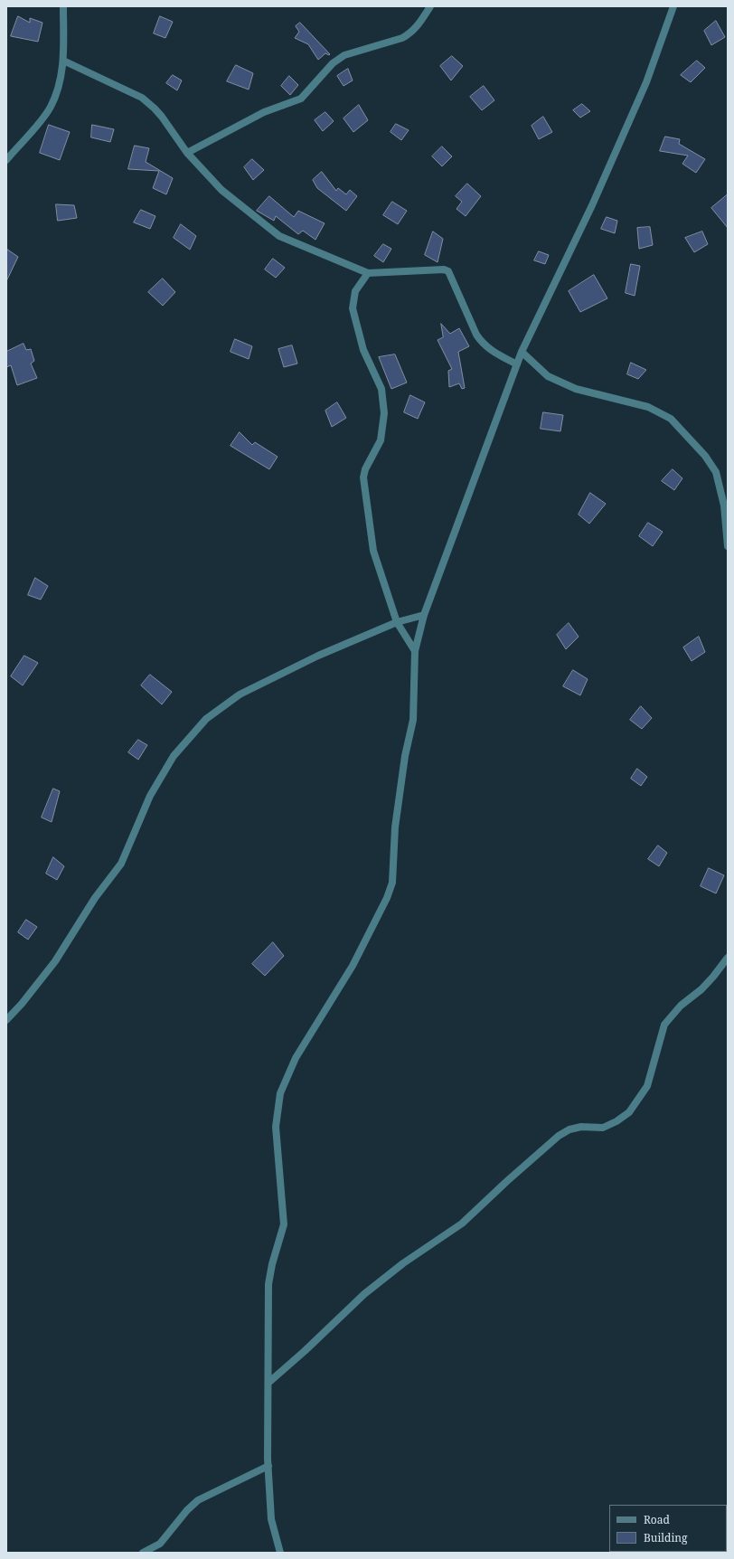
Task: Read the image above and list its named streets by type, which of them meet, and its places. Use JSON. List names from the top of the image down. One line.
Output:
{"legend":["Road","Building"]}
